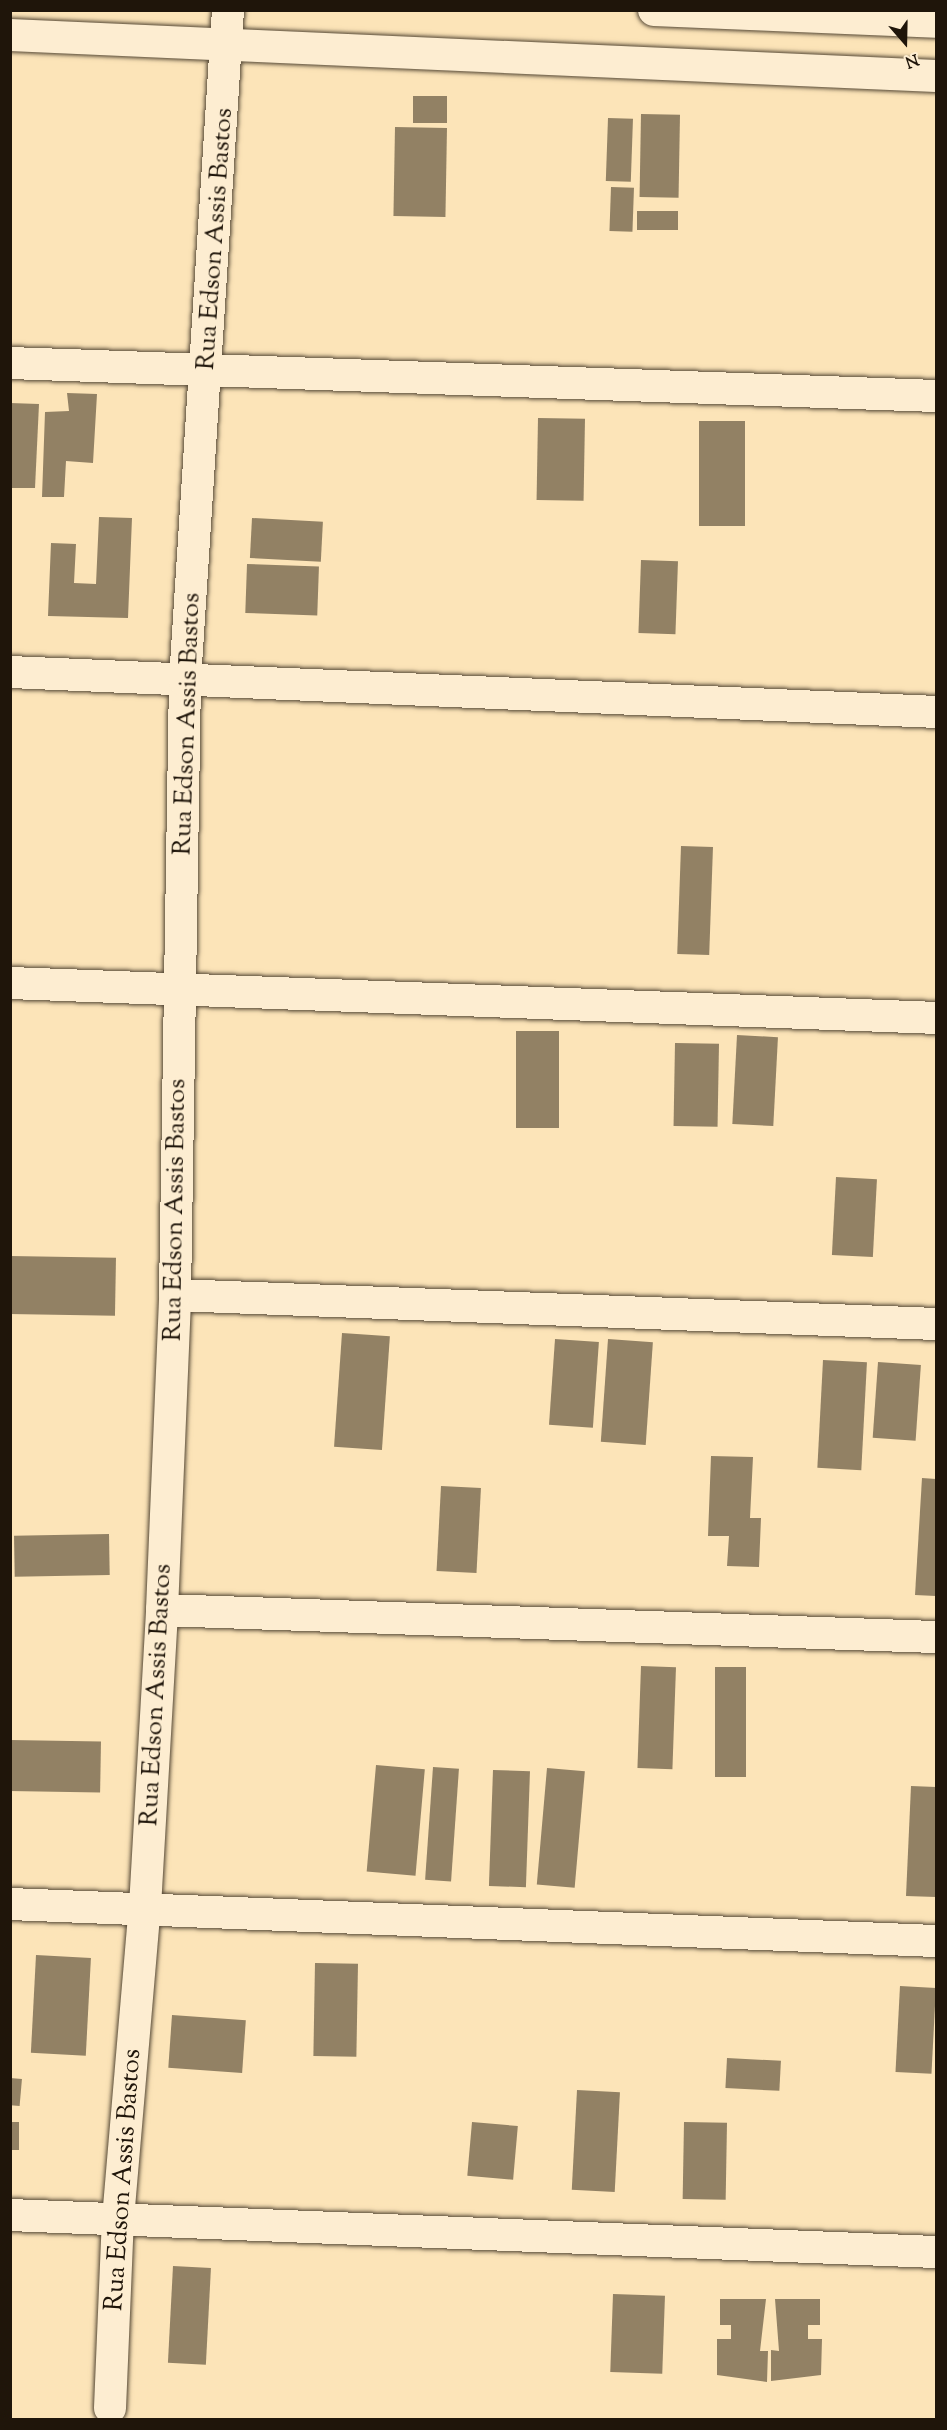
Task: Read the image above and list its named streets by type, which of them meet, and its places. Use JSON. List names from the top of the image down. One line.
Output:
{"streets":{"street":["Rua Edson Assis Bastos"]},"north":"bottom"}
